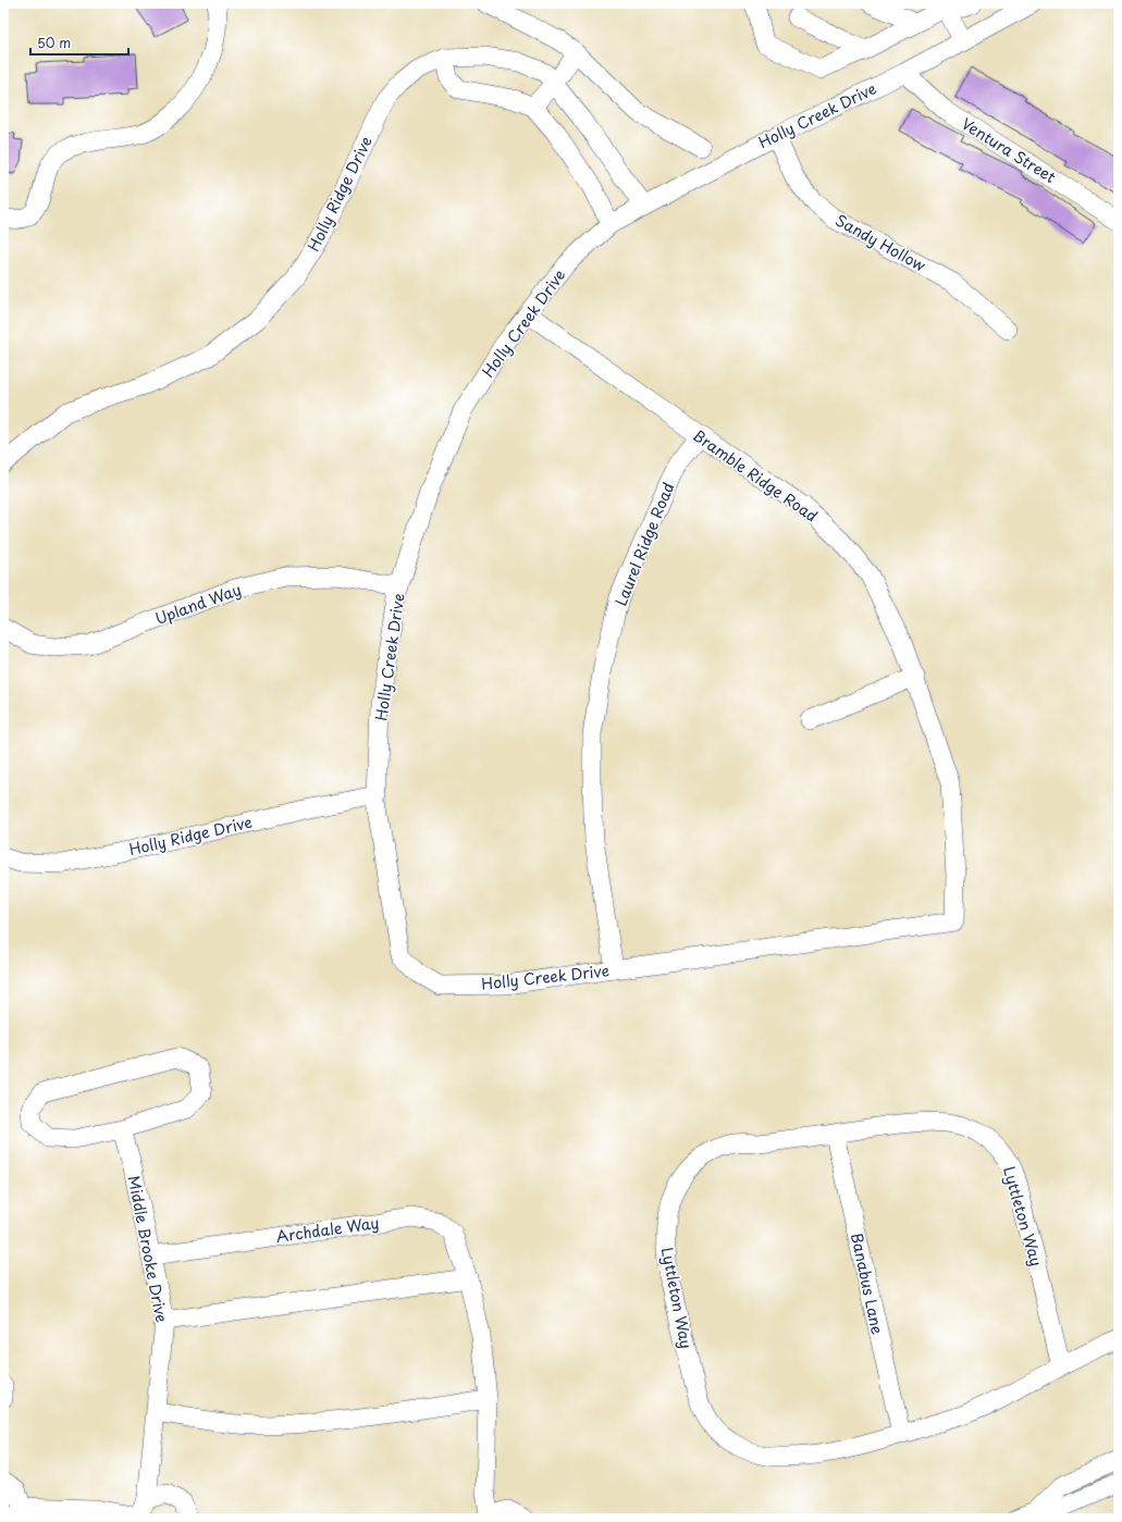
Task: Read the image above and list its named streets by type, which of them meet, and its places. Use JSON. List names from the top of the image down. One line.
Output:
{"streets":{"street":["Holly Creek Drive","Ventura Street","Holly Ridge Drive","Sandy Hollow","Bramble Ridge Road","Laurel Ridge Road","Upland Way","Lyttleton Way","Archdale Way","Middle Brooke Drive","Banabus Lane"]},"crossings":[["Holly Creek Drive","Ventura Street"],["Holly Creek Drive","Holly Ridge Drive"],["Holly Creek Drive","Sandy Hollow"],["Holly Creek Drive","Bramble Ridge Road"],["Holly Creek Drive","Laurel Ridge Road"],["Holly Creek Drive","Upland Way"],["Bramble Ridge Road","Laurel Ridge Road"],["Lyttleton Way","Banabus Lane"],["Archdale Way","Middle Brooke Drive"]],"scale_bar":"50 m"}
